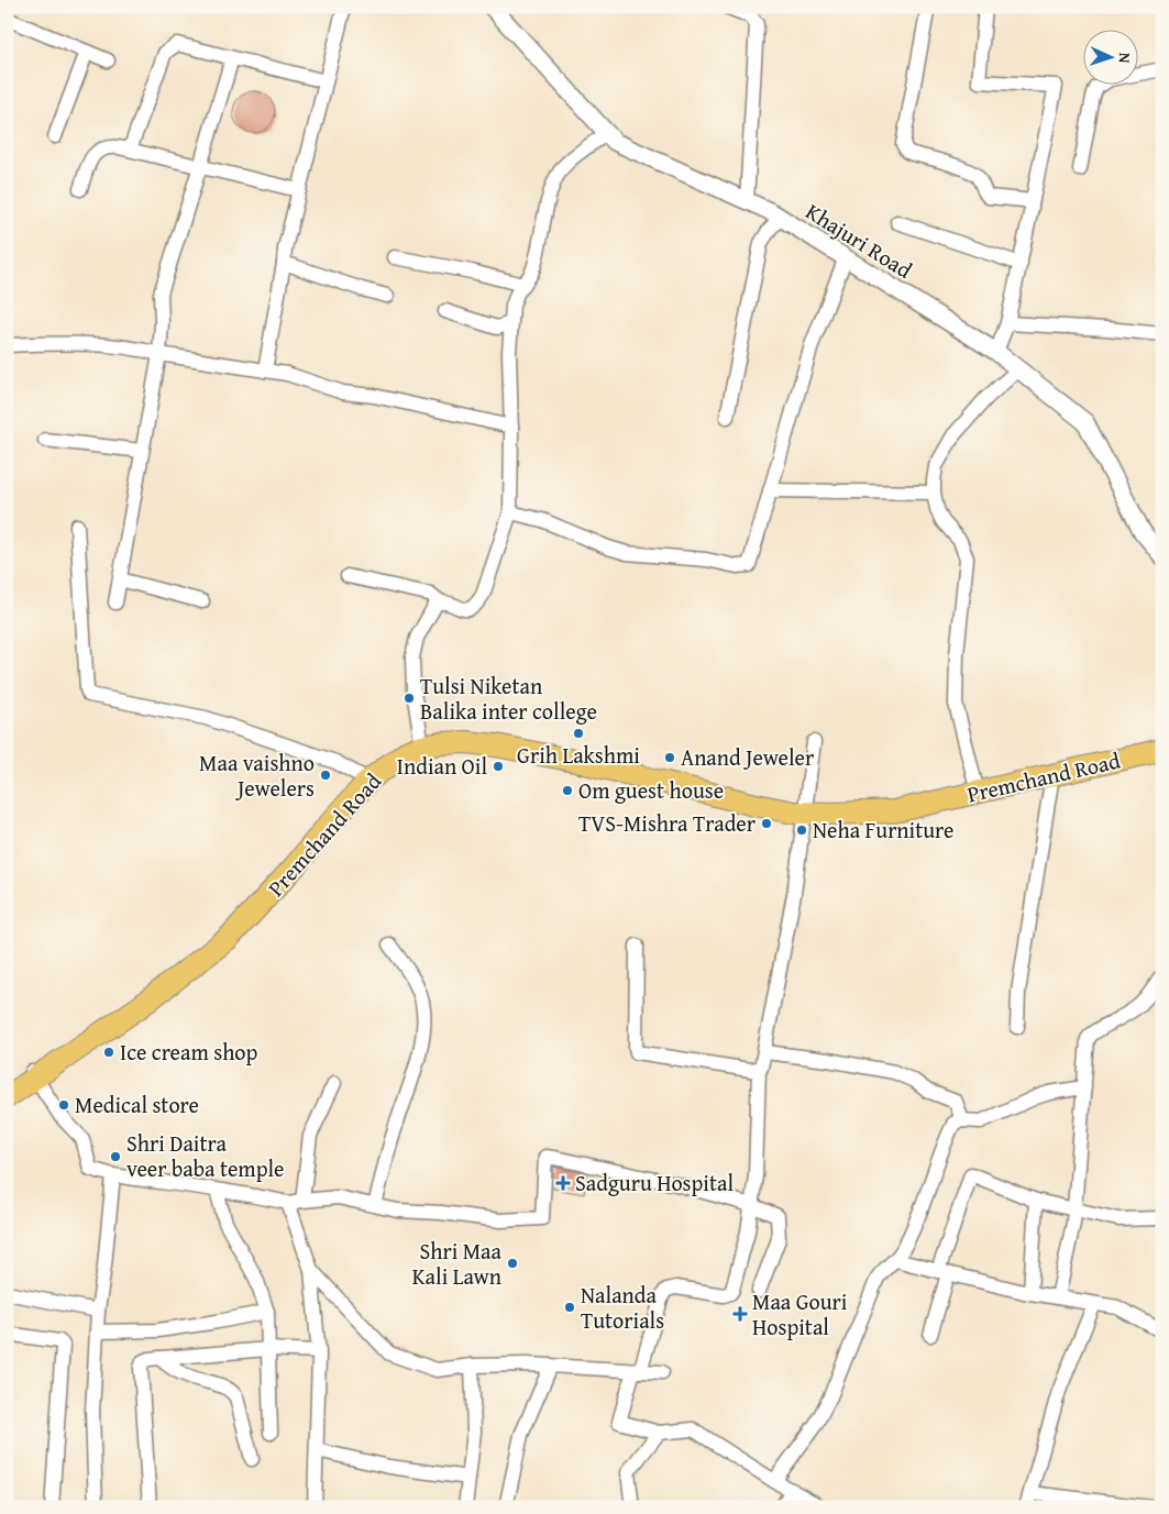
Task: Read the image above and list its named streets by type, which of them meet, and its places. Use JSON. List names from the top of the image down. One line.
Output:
{"streets":{"highway":["Premchand Road"],"street":["Khajuri Road"]},"places":{"other":["Tulsi Niketan Balika inter college","Grih Lakshmi","Anand Jeweler","Indian Oil","Maa vaishno Jewelers","Om guest house","TVS-Mishra Trader","Neha Furniture","Ice cream shop","Medical store","Shri Daitra veer baba temple","Shri Maa Kali Lawn","Nalanda Tutorials"],"health":["Sadguru Hospital","Maa Gouri Hospital"]},"north":"right"}
